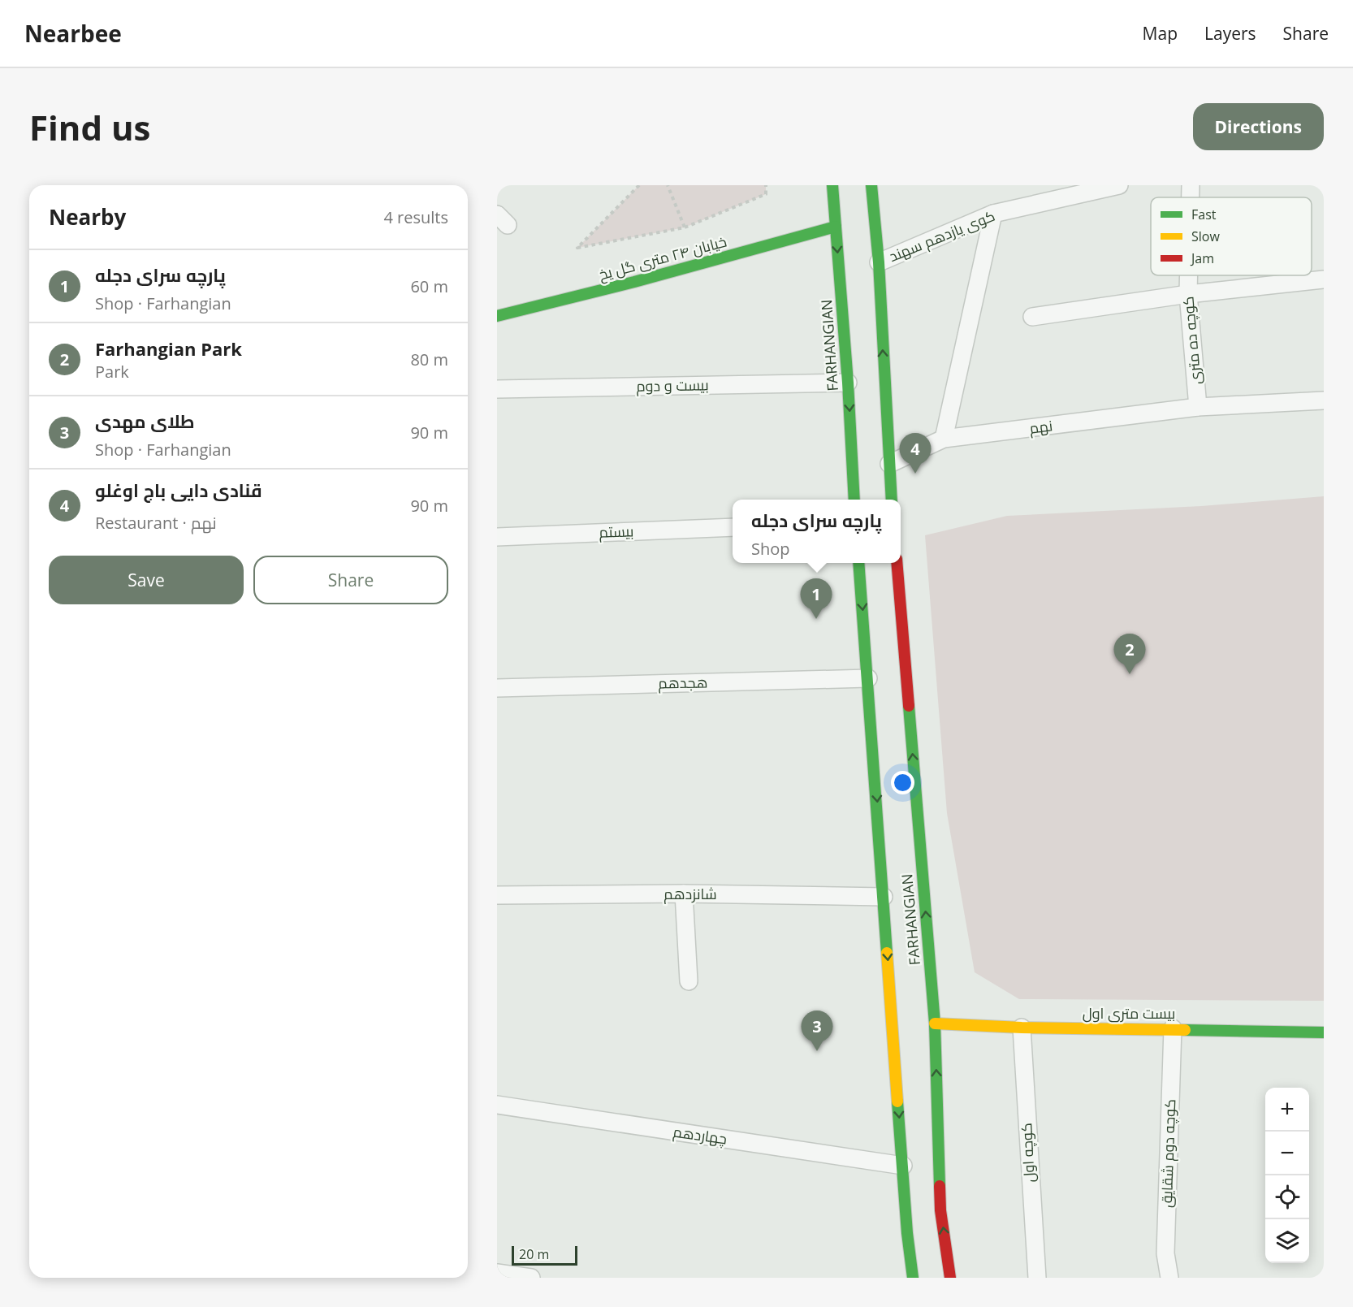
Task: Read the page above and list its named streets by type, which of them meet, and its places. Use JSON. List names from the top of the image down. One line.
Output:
{"streets":{"main road":["خیابان ۲۴ متری گل یخ","FARHANGIAN","بیست متری اول"],"street":["کوی یازدهم سهند","کوچه ده متری","بیست و دوم","نهم","بیستم","هجدهم","شانزدهم","چهاردهم","کوچه اول","کوچه دوم شقایق"]},"crossings":[["خیابان ۲۴ متری گل یخ","FARHANGIAN"],["کوچه ده متری","نهم"],["FARHANGIAN","بیست و دوم"],["FARHANGIAN","هجدهم"],["FARHANGIAN","شانزدهم"],["FARHANGIAN","بیست متری اول"],["FARHANGIAN","چهاردهم"],["بیست متری اول","کوچه اول"],["بیست متری اول","کوچه دوم شقایق"]],"legend":["Fast","Slow","Jam"],"scale_bar":"20 m","page":{"header":"Nearbee","nav":["Map","Layers","Share"],"buttons":["Directions",["Save","Share"]],"title":"Find us","heading":["Nearby","4 results"],"list":[{"mark":"1","name":"پارچه سرای دجله","note":"Shop · Farhangian","value":"60 m"},{"mark":"2","name":"Farhangian Park","note":"Park","value":"80 m"},{"mark":"3","name":"طلای مهدی","note":"Shop · Farhangian","value":"90 m"},{"mark":"4","name":"قنادی دایی باج اوغلو","note":"Restaurant · نهم","value":"90 m"}],"pins":["4","1","2","3"],"popup":["پارچه سرای دجله","Shop"],"map_buttons":["+","−"],"scale":"20 m"}}
